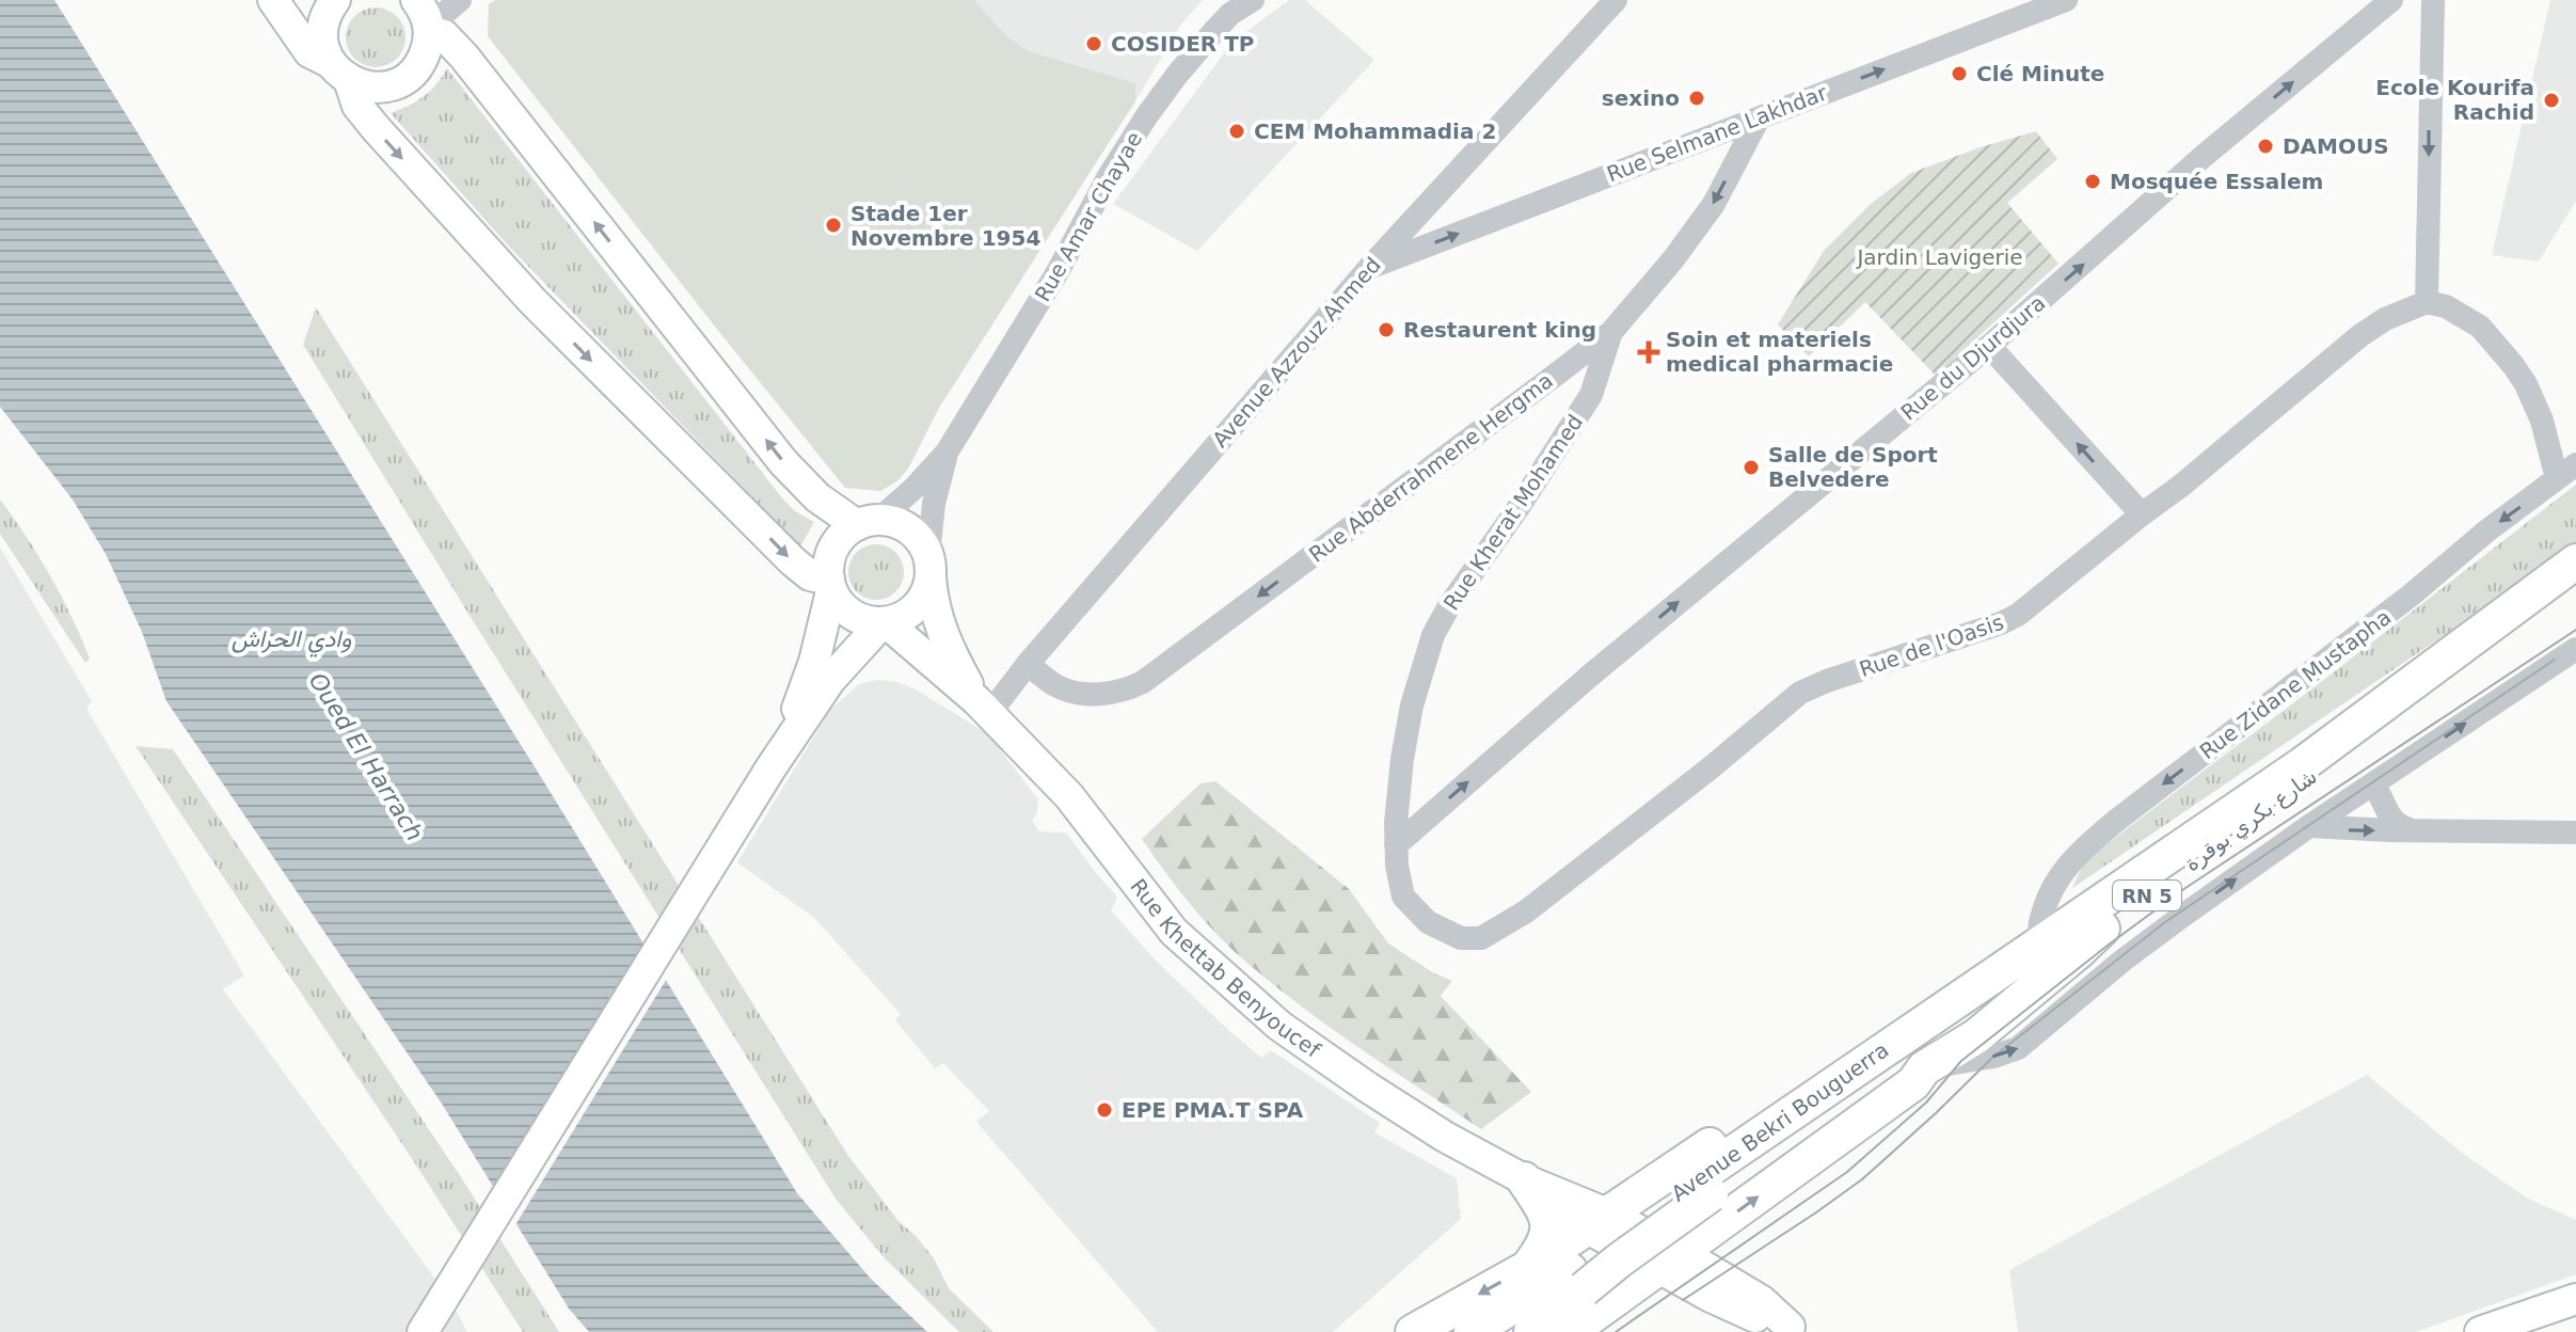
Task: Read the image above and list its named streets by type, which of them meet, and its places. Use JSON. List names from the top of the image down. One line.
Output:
{"streets":{"highway":["شارع بكري بوقرة","RN 5","Avenue Bekri Bouguerra"],"main road":["Rue Khettab Benyoucef"],"street":["Rue Selmane Lakhdar","Rue Amar Chayae","Avenue Azzouz Ahmed","Rue du Djurdjura","Rue Abderrahmene Hergma","Rue Kherat Mohamed","Rue de l'Oasis","Rue Zidane Mustapha"]},"crossings":[["Rue Selmane Lakhdar","Avenue Azzouz Ahmed"],["Rue Selmane Lakhdar","Rue Abderrahmene Hergma"],["Rue Amar Chayae","Rue Khettab Benyoucef"],["Avenue Azzouz Ahmed","Rue Abderrahmene Hergma"],["Avenue Azzouz Ahmed","Rue Khettab Benyoucef"],["Rue du Djurdjura","Rue Kherat Mohamed"],["Rue du Djurdjura","Rue de l'Oasis"],["Rue Abderrahmene Hergma","Rue Kherat Mohamed"],["Rue Kherat Mohamed","Rue de l'Oasis"],["Rue Zidane Mustapha","Avenue Bekri Bouguerra"],["شارع بكري بوقرة","Avenue Bekri Bouguerra"]],"one_way":["Rue Selmane Lakhdar","Rue du Djurdjura","Rue Abderrahmene Hergma"],"water":["وادي الحراش","Oued El Harrach"],"parks":["Jardin Lavigerie"],"places":{"other":["COSIDER TP","Clé Minute","sexino","Ecole Kourifa Rachid","CEM Mohammadia 2","DAMOUS","Mosquée Essalem","Stade 1er Novembre 1954","Restaurent king","Salle de Sport Belvedere","EPE PMA.T SPA"],"health":["Soin et materiels medical pharmacie"]}}
